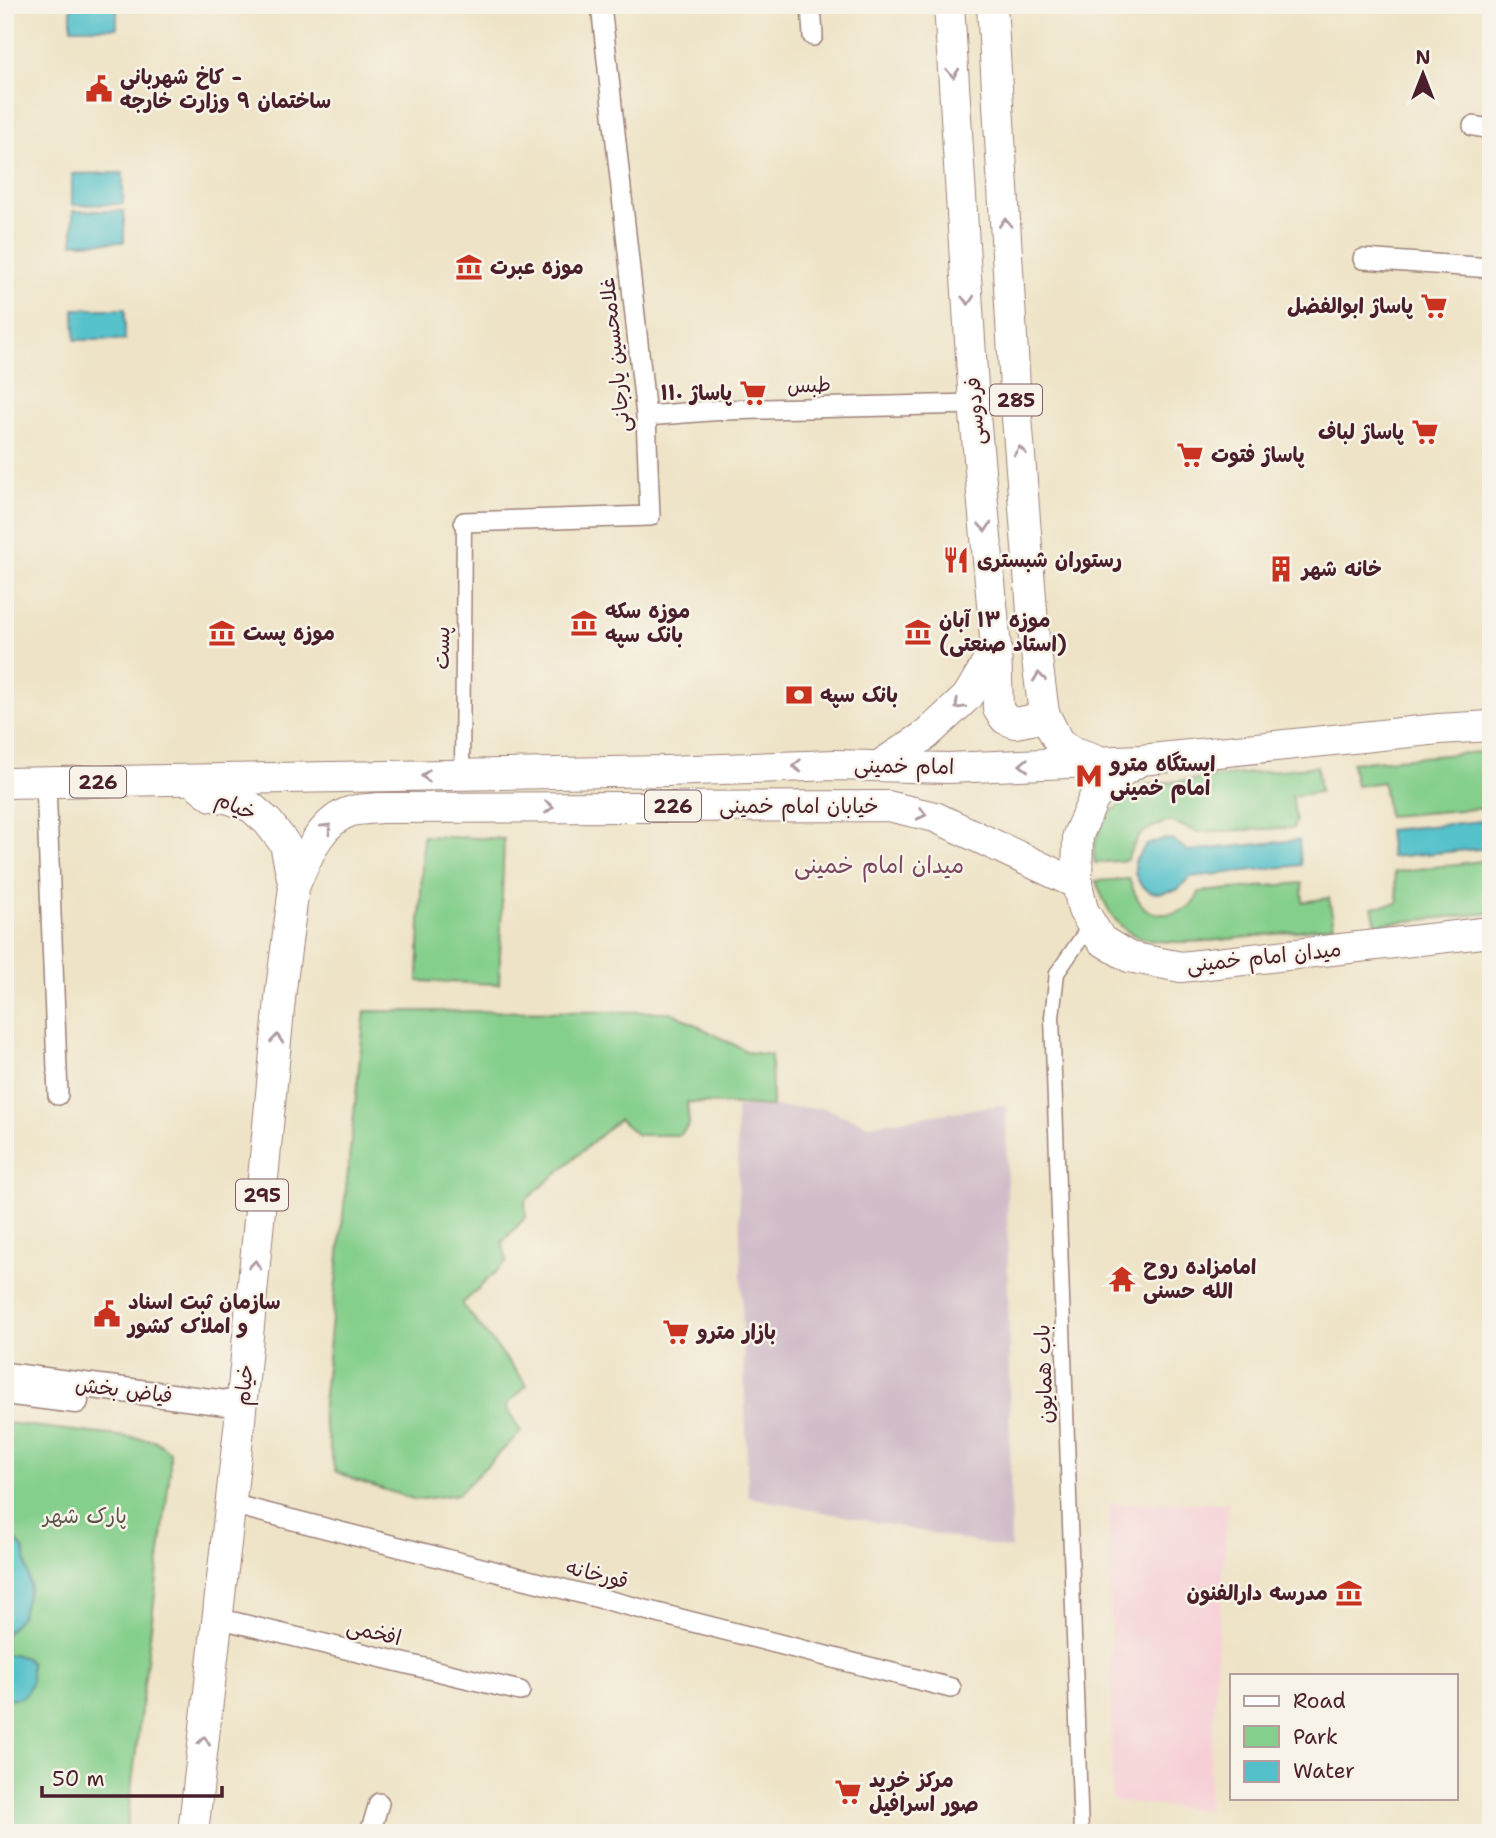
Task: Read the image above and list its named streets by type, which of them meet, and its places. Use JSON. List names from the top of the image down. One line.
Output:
{"streets":{"main road":["285","فردوسی","امام خمینی","226","خیام","خیابان امام خمینی","میدان امام خمینی","295"],"street":["غلامحسین یارجانی","طبس","پست","باب همایون","فیاض بخش","قورخانه","افخمی"]},"crossings":[["غلامحسین یارجانی","طبس"],["غلامحسین یارجانی","پست"],["طبس","فردوسی"],["فردوسی","امام خمینی"],["پست","امام خمینی"],["پست","226"],["امام خمینی","226"],["امام خمینی","میدان امام خمینی"],["226","خیام"],["خیام","خیابان امام خمینی"],["خیام","فیاض بخش"],["خیام","قورخانه"],["خیام","افخمی"],["خیابان امام خمینی","میدان امام خمینی"],["میدان امام خمینی","باب همایون"]],"one_way":["امام خمینی","خیام"],"districts":["میدان امام خمینی"],"parks":["پارک شهر"],"places":{"public building":["کاخ شهربانی - ساختمان ۹ وزارت خارجه","سازمان ثبت اسناد و املاک کشور"],"museum":["موزه عبرت","موزه سکه بانک سپه","موزه ۱۳ آبان (استاد صنعتی)","موزه پست","مدرسه دارالفنون"],"supermarket":["پاساژ ابوالفضل","پاساژ ۱۱۰","پاساژ لباف","پاساژ فتوت","بازار مترو","مرکز خرید صور اسرافیل"],"restaurant":["رستوران شبستری"],"building":["خانه شهر"],"bank":["بانک سپه"],"metro station":["ایستگاه مترو امام خمینی"],"temple":["امامزاده روح الله حسنی"]},"legend":["Road","Park","Water"],"scale_bar":"50 m","north":"top"}
